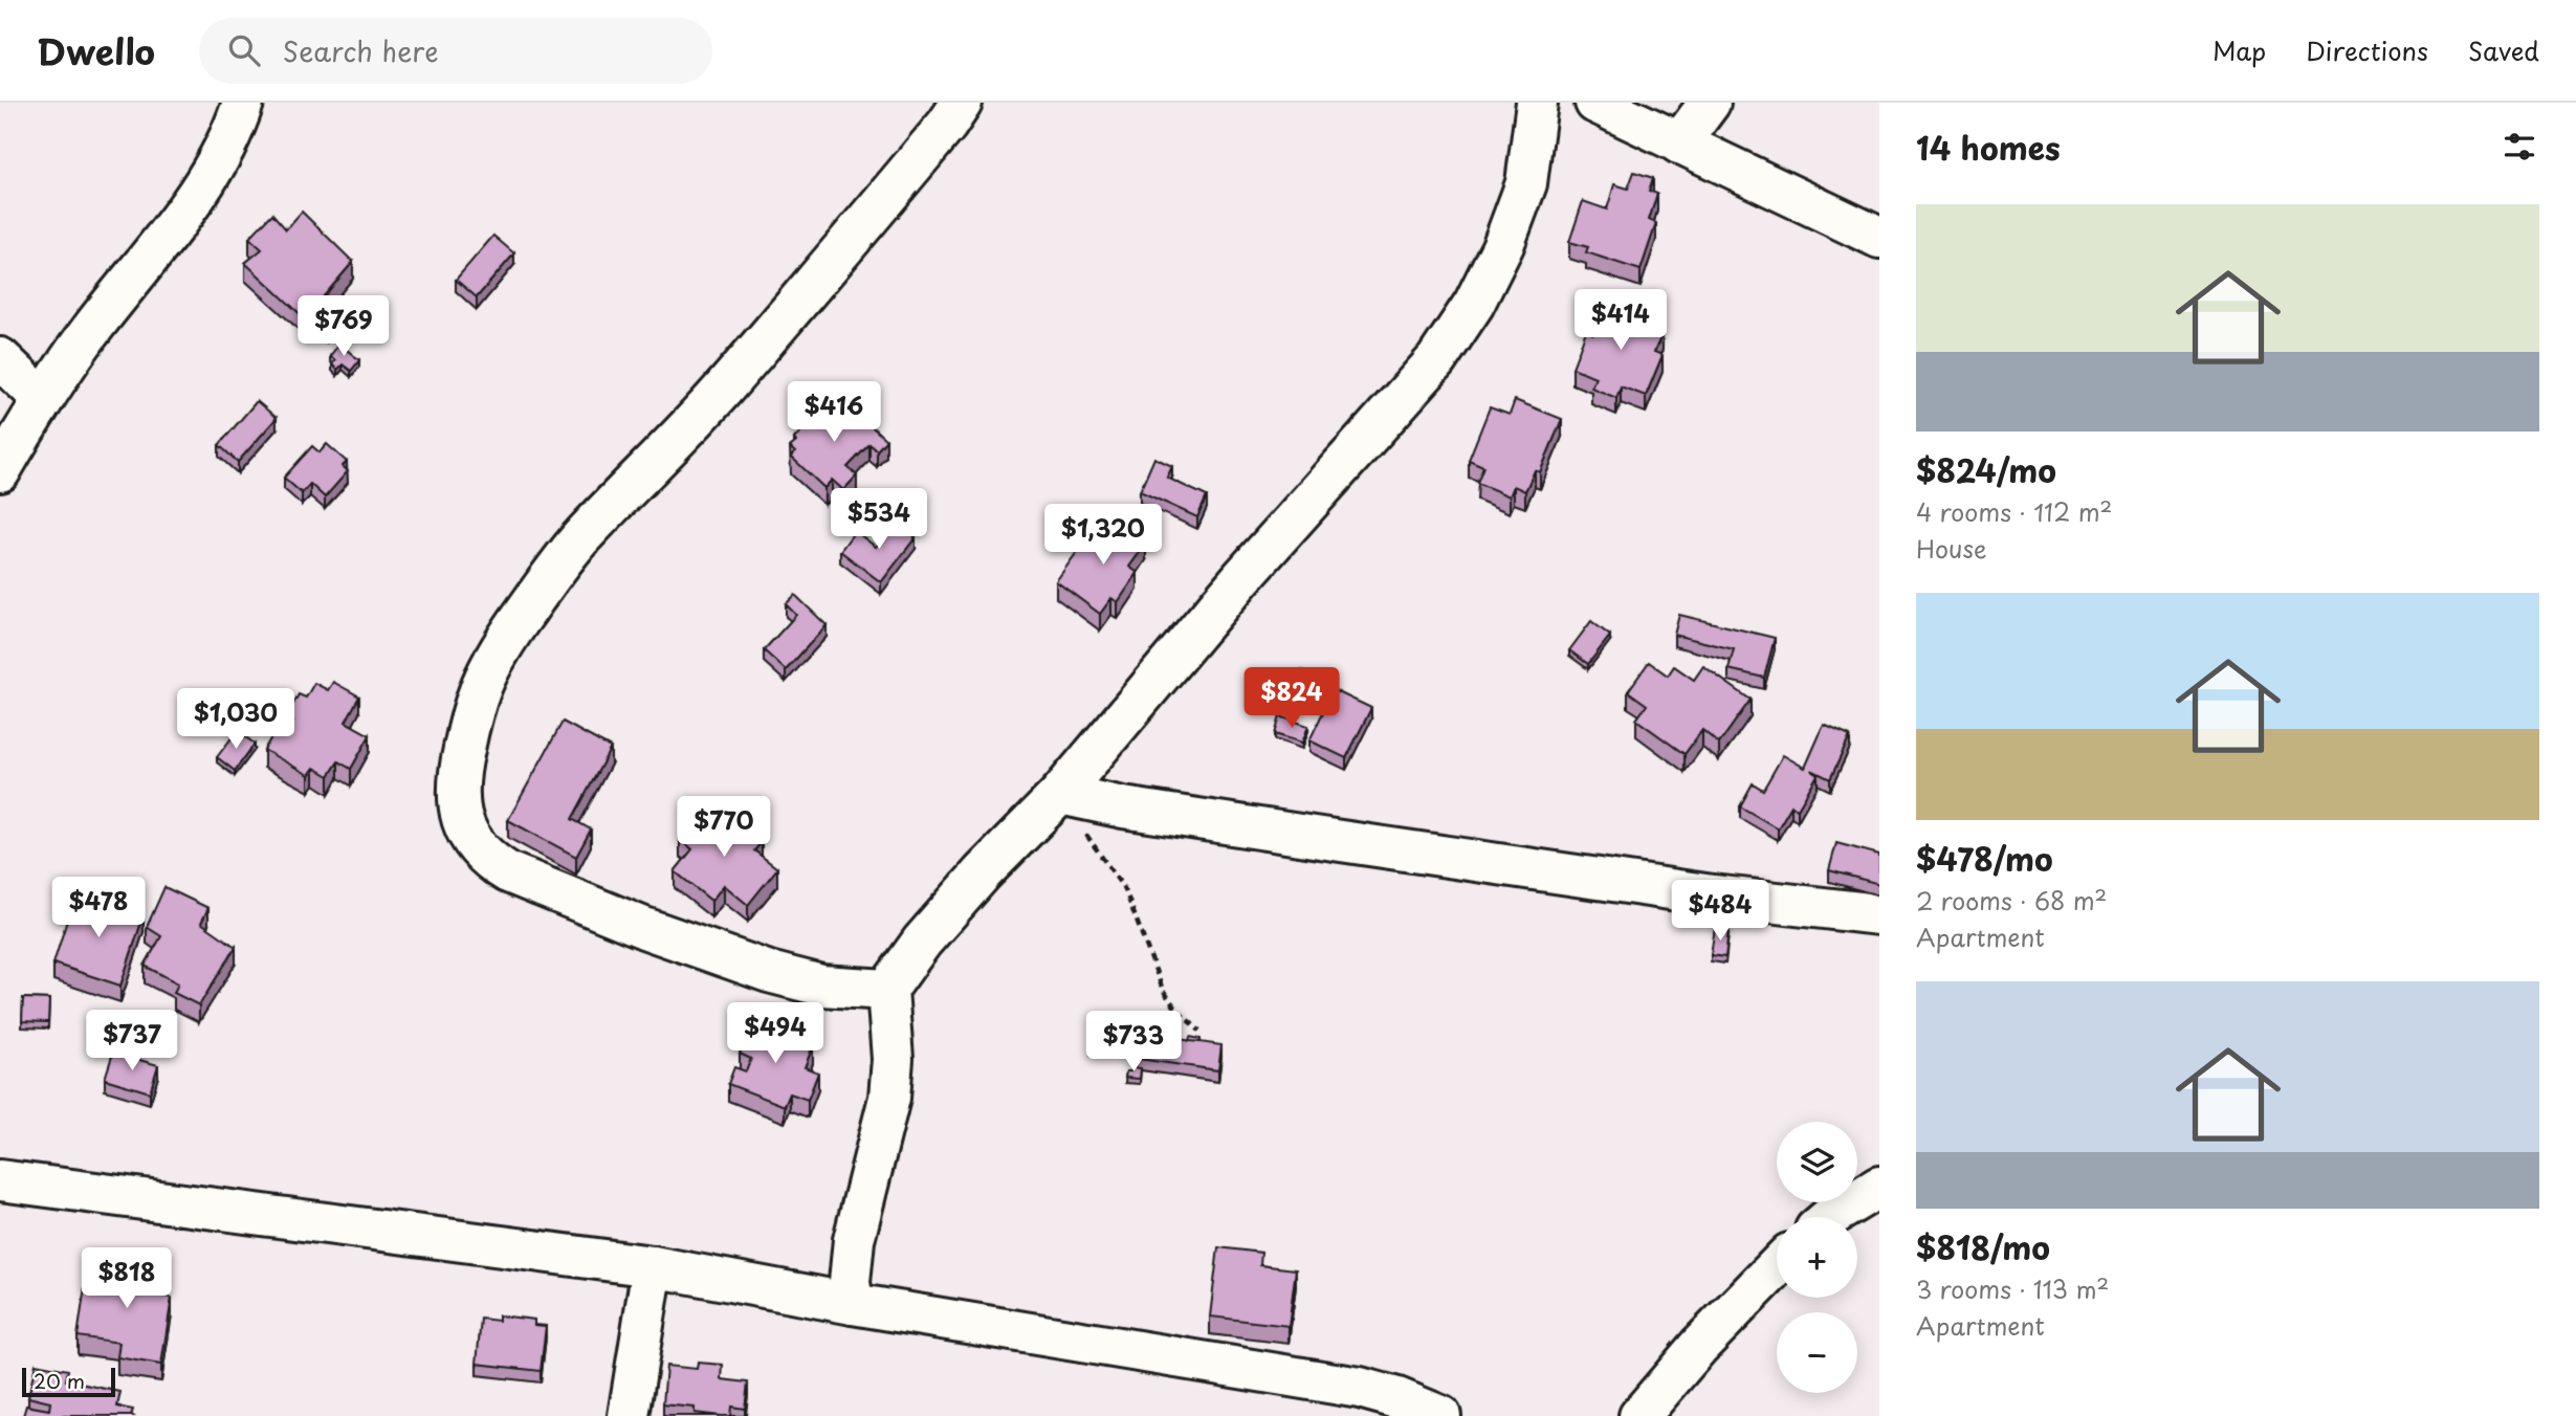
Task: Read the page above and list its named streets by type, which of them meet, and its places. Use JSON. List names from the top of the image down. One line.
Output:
{"scale_bar":"20 m","page":{"header":"Dwello","search":"Search here","nav":["Map","Directions","Saved"],"heading":"14 homes","list":[{"name":"$824/mo","note":"4 rooms · 112 m² · House"},{"name":"$478/mo","note":"2 rooms · 68 m² · Apartment"},{"name":"$818/mo","note":"3 rooms · 113 m² · Apartment"}],"price":["$414","$769","$416","$534","$1,320","$824","$1,030","$770","$478","$484","$494","$737","$733","$818"],"map_buttons":["+","−"],"scale":"20 m"}}
